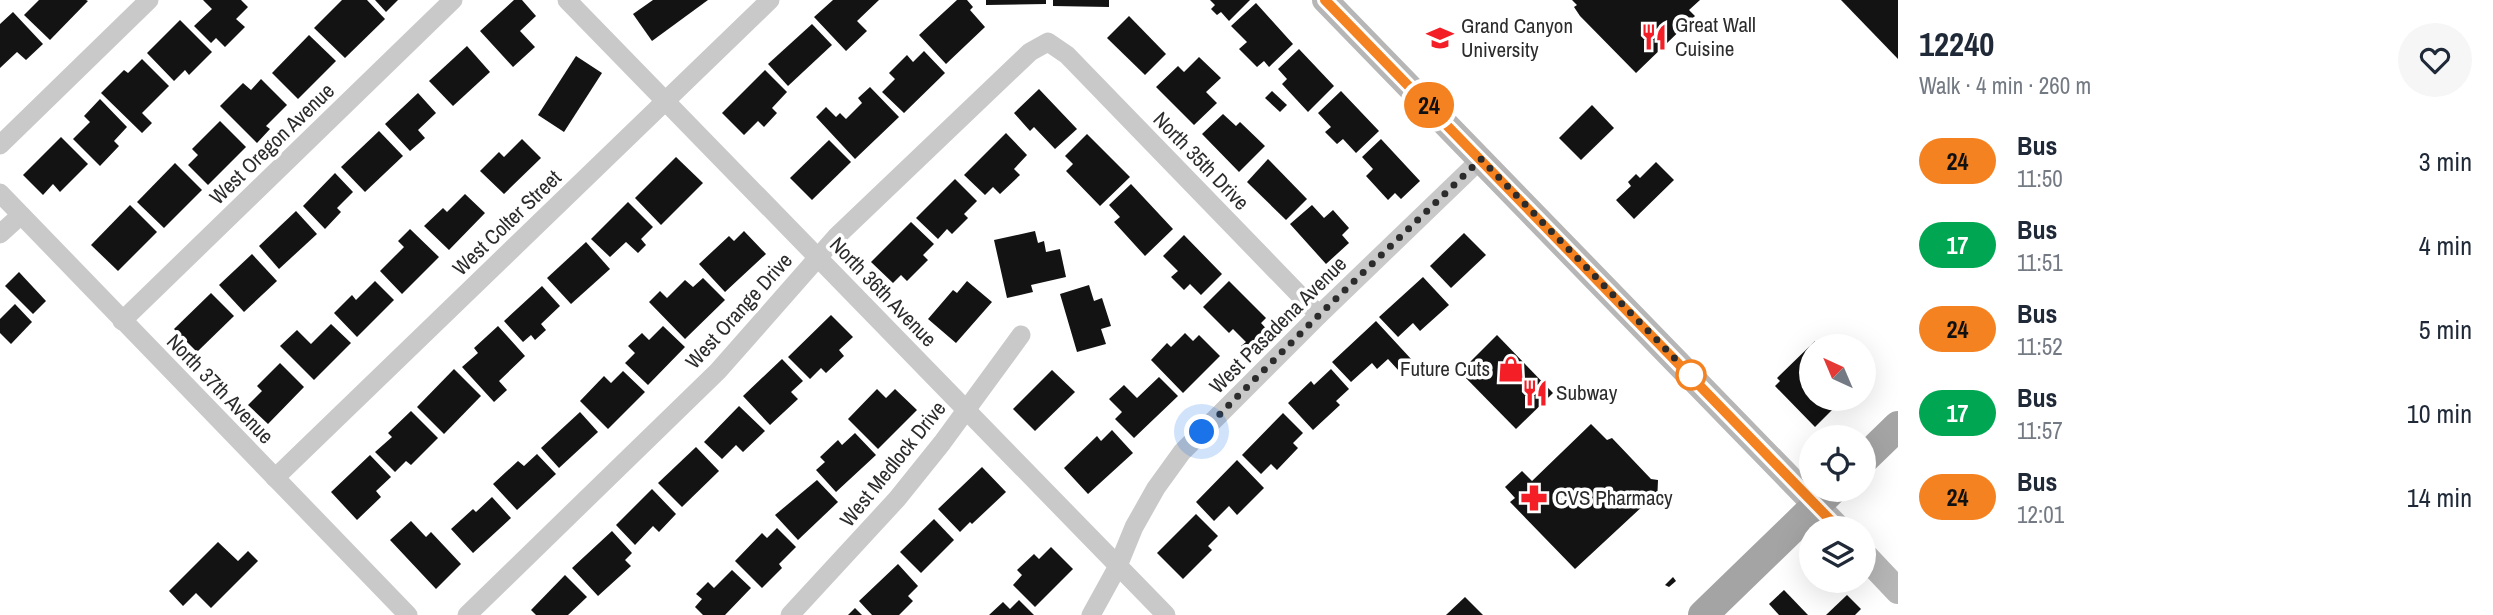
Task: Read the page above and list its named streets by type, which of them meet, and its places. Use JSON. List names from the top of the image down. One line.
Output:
{"streets":{"street":["West Oregon Avenue","North 35th Drive","West Colter Street","North 36th Avenue","West Orange Drive","West Pasadena Avenue","North 37th Avenue","West Medlock Drive"]},"crossings":[["West Oregon Avenue","North 37th Avenue"],["North 35th Drive","West Orange Drive"],["North 35th Drive","West Pasadena Avenue"],["West Colter Street","North 36th Avenue"],["West Colter Street","North 37th Avenue"],["North 36th Avenue","West Orange Drive"],["North 36th Avenue","West Pasadena Avenue"],["North 36th Avenue","West Medlock Drive"]],"places":{"restaurant":["Great Wall Cuisine","Subway"],"school or university":["Grand Canyon University"],"shop":["Future Cuts"],"pharmacy":["CVS Pharmacy"]},"lines":["bus line 24"],"north":"top left","page":{"on_map":"24","heading":["12240","Walk · 4 min · 260 m"],"list":[{"mark":"24","name":"Bus","note":"11:50","value":"3 min"},{"mark":"17","name":"Bus","note":"11:51","value":"4 min"},{"mark":"24","name":"Bus","note":"11:52","value":"5 min"},{"mark":"17","name":"Bus","note":"11:57","value":"10 min"},{"mark":"24","name":"Bus","note":"12:01","value":"14 min"}]}}
